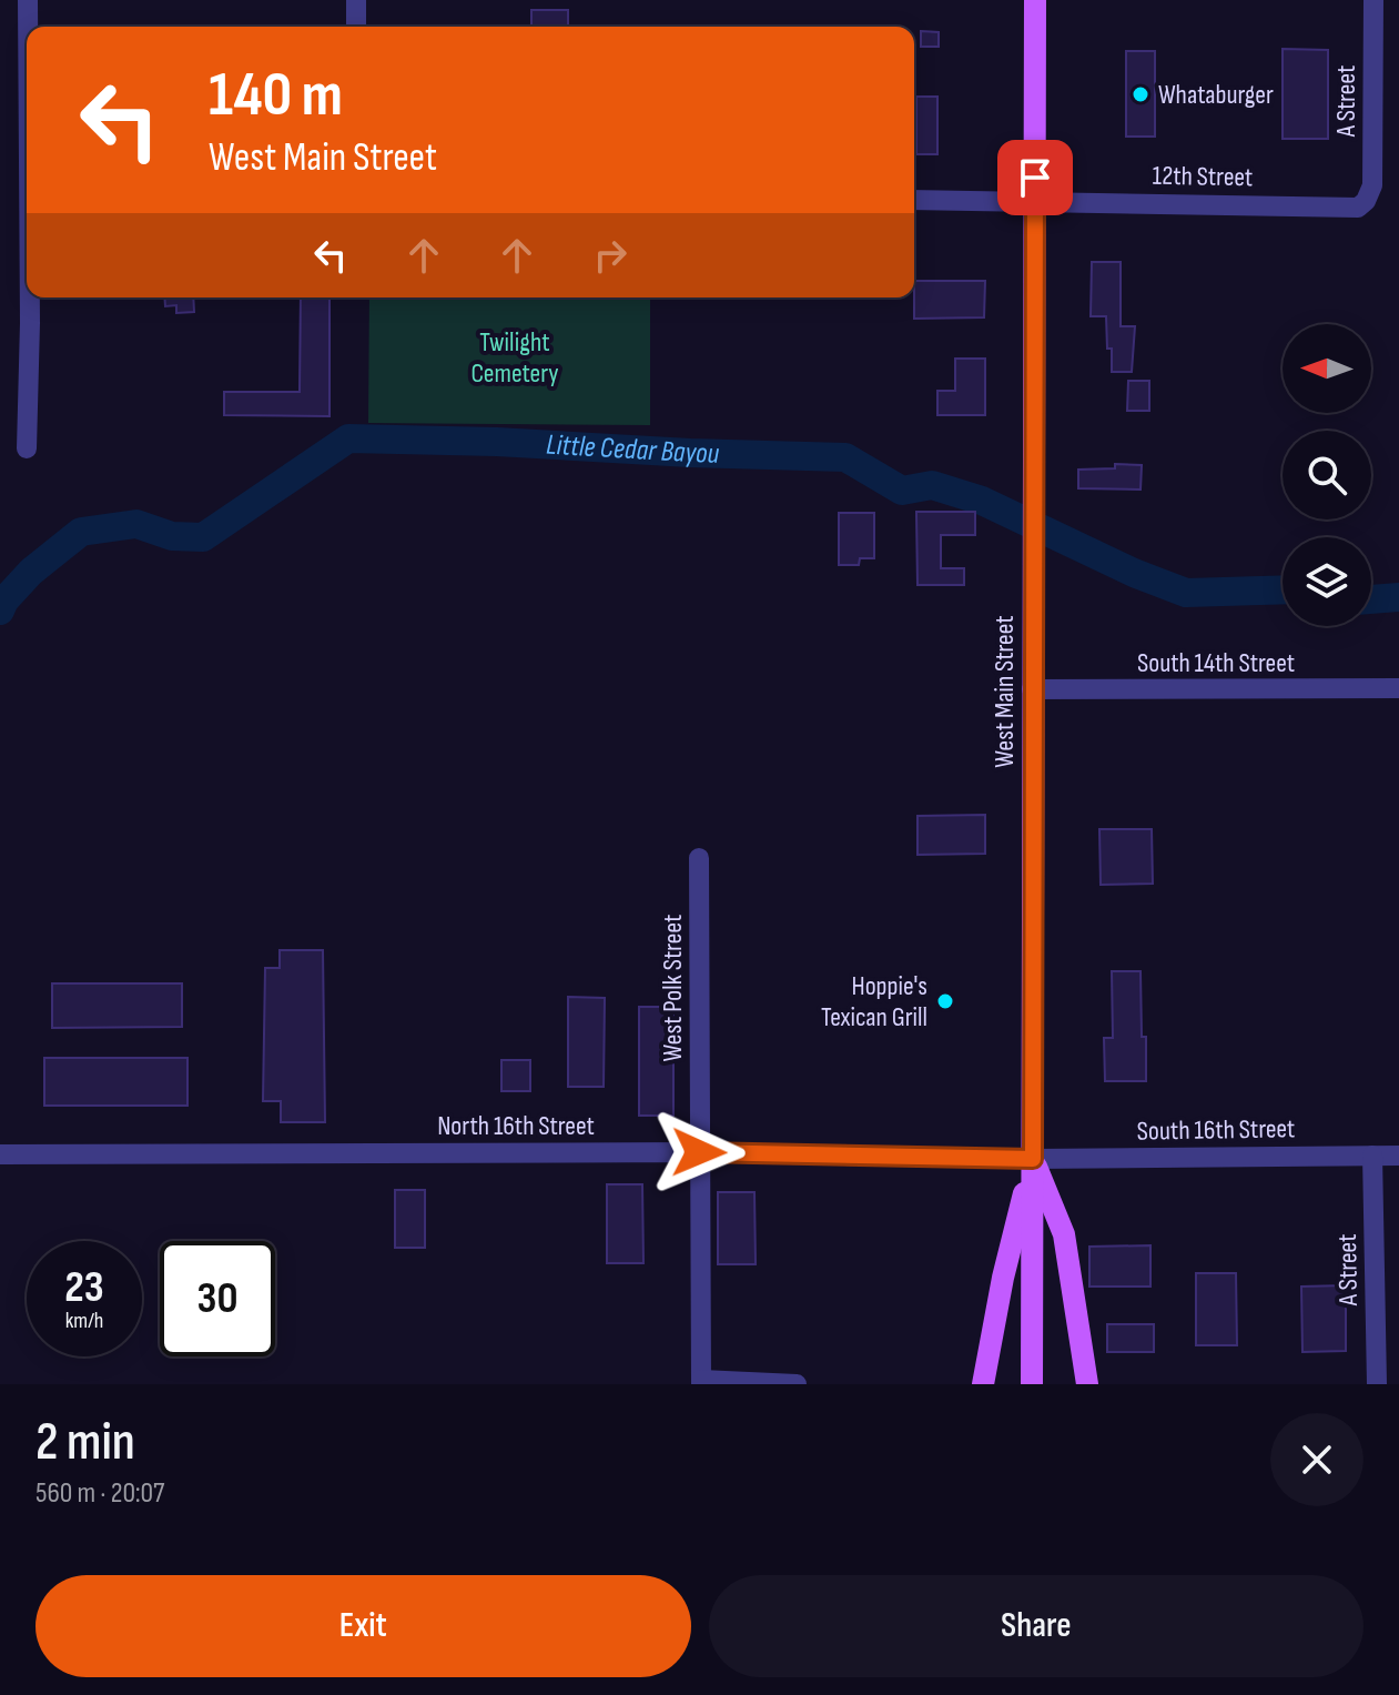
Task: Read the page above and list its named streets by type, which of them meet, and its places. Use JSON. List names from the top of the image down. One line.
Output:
{"streets":{"main road":["West Main Street"],"street":["A Street","12th Street","South 14th Street","West Polk Street","North 16th Street","South 16th Street"]},"crossings":[["A Street","12th Street"],["A Street","South 16th Street"],["12th Street","West Main Street"],["South 14th Street","West Main Street"],["West Main Street","North 16th Street"],["West Main Street","South 16th Street"],["West Polk Street","North 16th Street"],["North 16th Street","South 16th Street"]],"water":["Little Cedar Bayou"],"parks":["Twilight Cemetery"],"places":["Whataburger","Hoppie's Texican Grill"],"north":"left","page":{"turn":["140 m","West Main Street"],"speed":"23 km/h","limit":"30","heading":["2 min","560 m · 20:07"],"buttons":["Exit","Share"]}}
